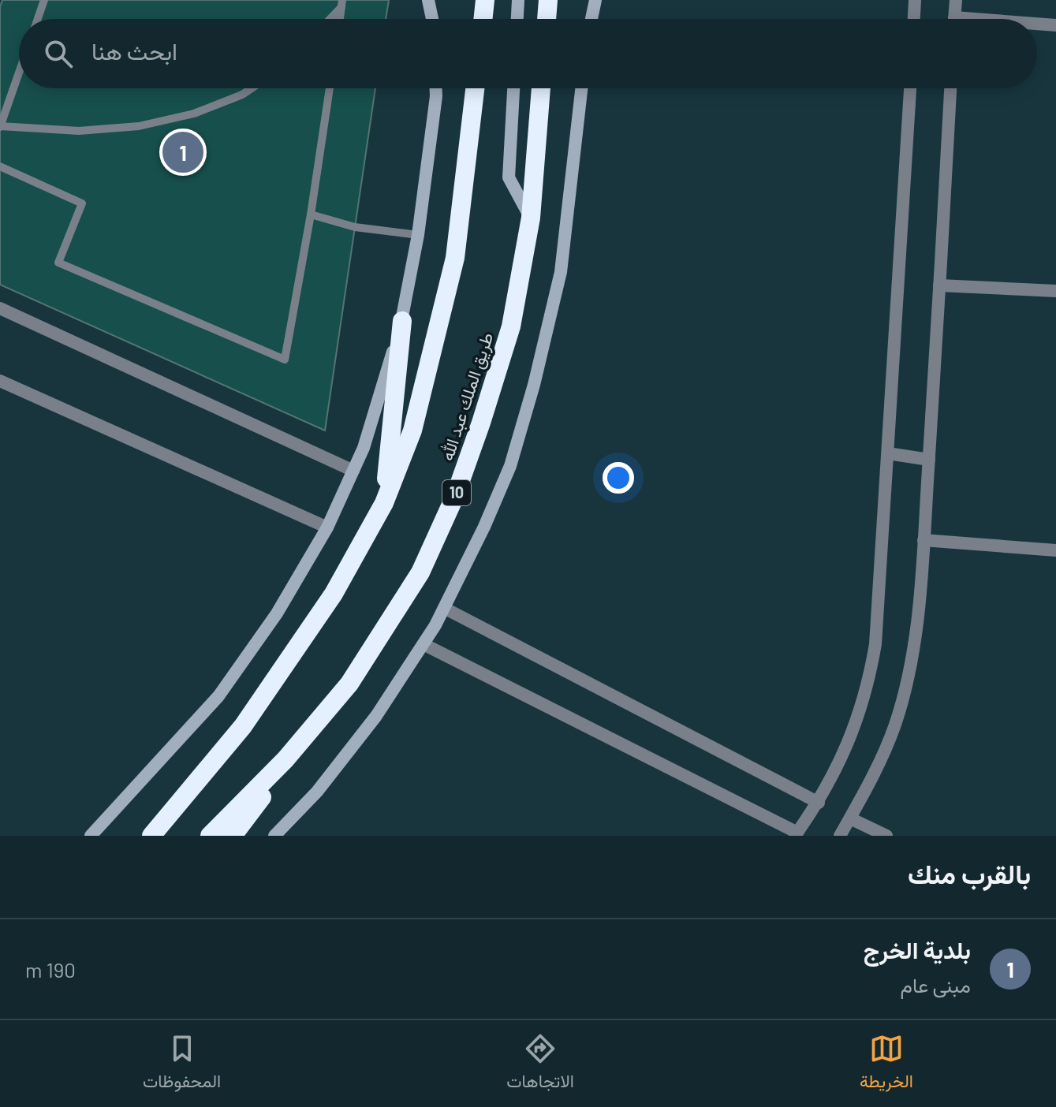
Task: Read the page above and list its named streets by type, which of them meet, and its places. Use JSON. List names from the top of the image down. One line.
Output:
{"streets":{"highway":["طريق الملك عبد الله","10"]},"page":{"search":"ابحث هنا","pins":"1","heading":"بالقرب منك","list":[{"mark":"1","name":"بلدية الخرج","note":"مبنى عام","value":"190 m"}],"nav":["الخريطة","الاتجاهات","المحفوظات"]}}
